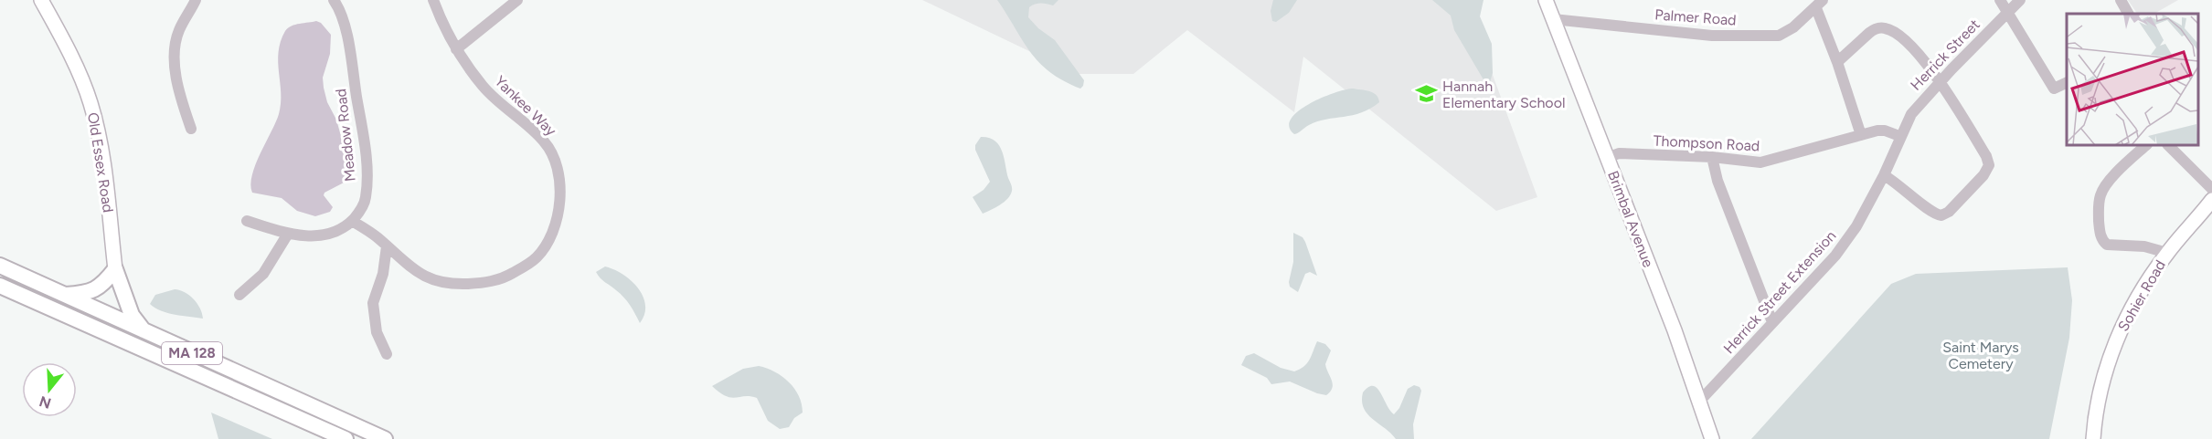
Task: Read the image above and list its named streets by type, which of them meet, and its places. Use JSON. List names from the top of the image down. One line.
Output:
{"streets":{"highway":["MA 128"],"main road":["Old Essex Road","Brimbal Avenue","Sohier Road"],"street":["Palmer Road","Herrick Street","Yankee Way","Meadow Road","Thompson Road","Herrick Street Extension"]},"crossings":[["Palmer Road","Brimbal Avenue"],["Herrick Street","Thompson Road"],["Herrick Street","Herrick Street Extension"],["Yankee Way","Meadow Road"],["Thompson Road","Brimbal Avenue"],["Thompson Road","Herrick Street Extension"],["Brimbal Avenue","Herrick Street Extension"]],"parks":["Saint Marys Cemetery"],"places":{"school or university":["Hannah Elementary School"]},"north":"bottom"}
